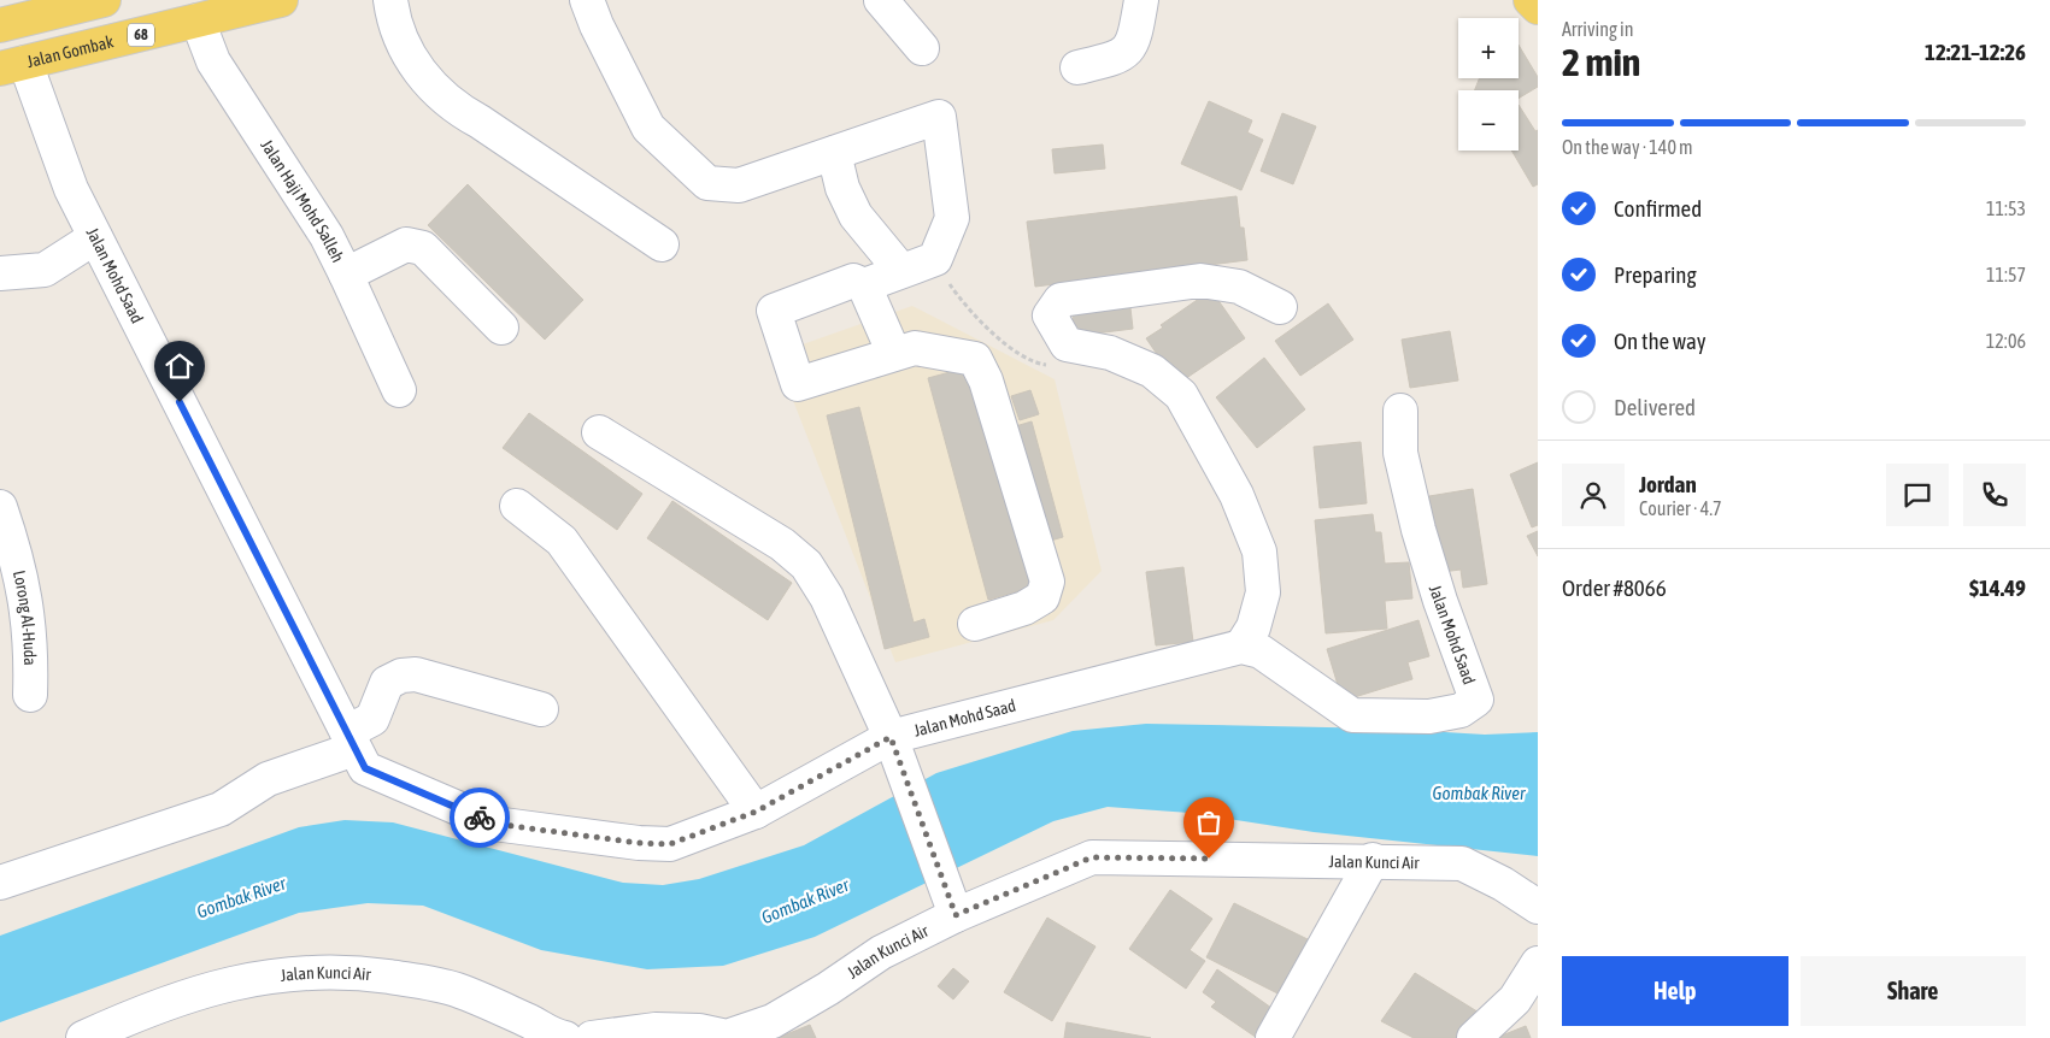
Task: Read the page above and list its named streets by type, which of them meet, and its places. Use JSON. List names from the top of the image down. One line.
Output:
{"streets":{"main road":["68","Jalan Gombak"],"street":["Jalan Haji Mohd Salleh","Jalan Mohd Saad","Lorong Al-Huda","Jalan Kunci Air"]},"crossings":[["Jalan Gombak","Jalan Haji Mohd Salleh"],["Jalan Gombak","Jalan Mohd Saad"]],"water":["Gombak River"],"page":{"heading":["2 min","Arriving in","12:21–12:26"],"panel":["Jordan","Courier · 4.7","Order #8066","$14.49"],"map_buttons":["+","−"],"bar":"On the way · 140 m","list":[["Confirmed","11:53"],["Preparing","11:57"],["On the way","12:06"],"Delivered"],"buttons":["Help","Share"]}}
